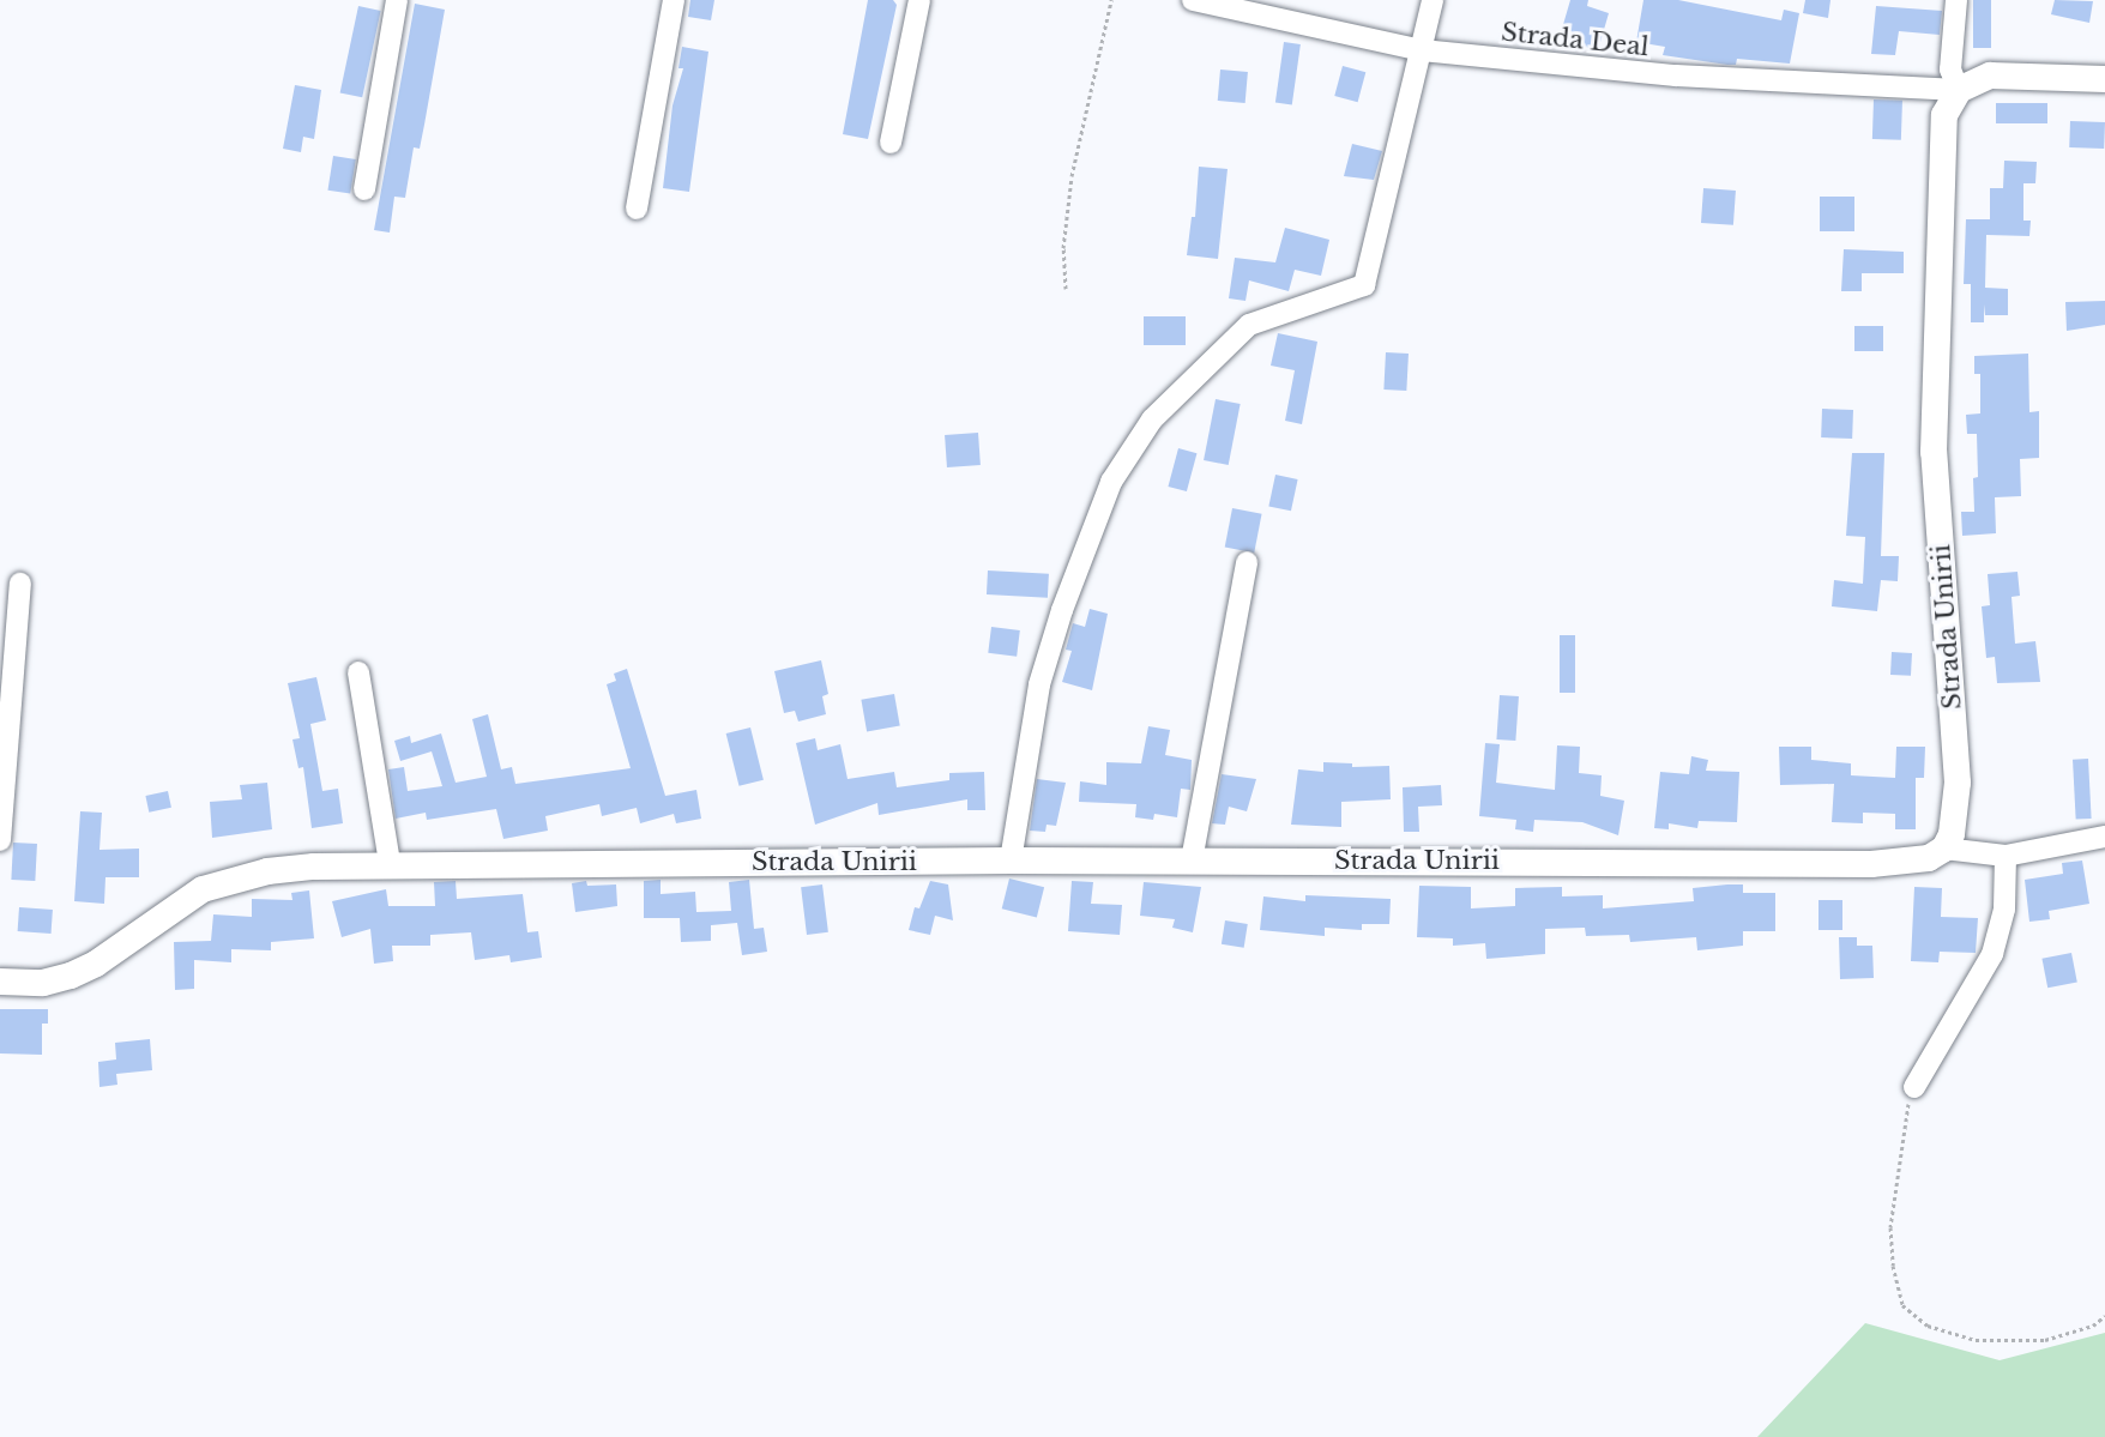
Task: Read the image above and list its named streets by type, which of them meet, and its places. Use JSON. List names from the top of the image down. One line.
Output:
{"streets":{"main road":["Strada Unirii"],"street":["Strada Deal"]},"crossings":[["Strada Deal","Strada Unirii"]]}
